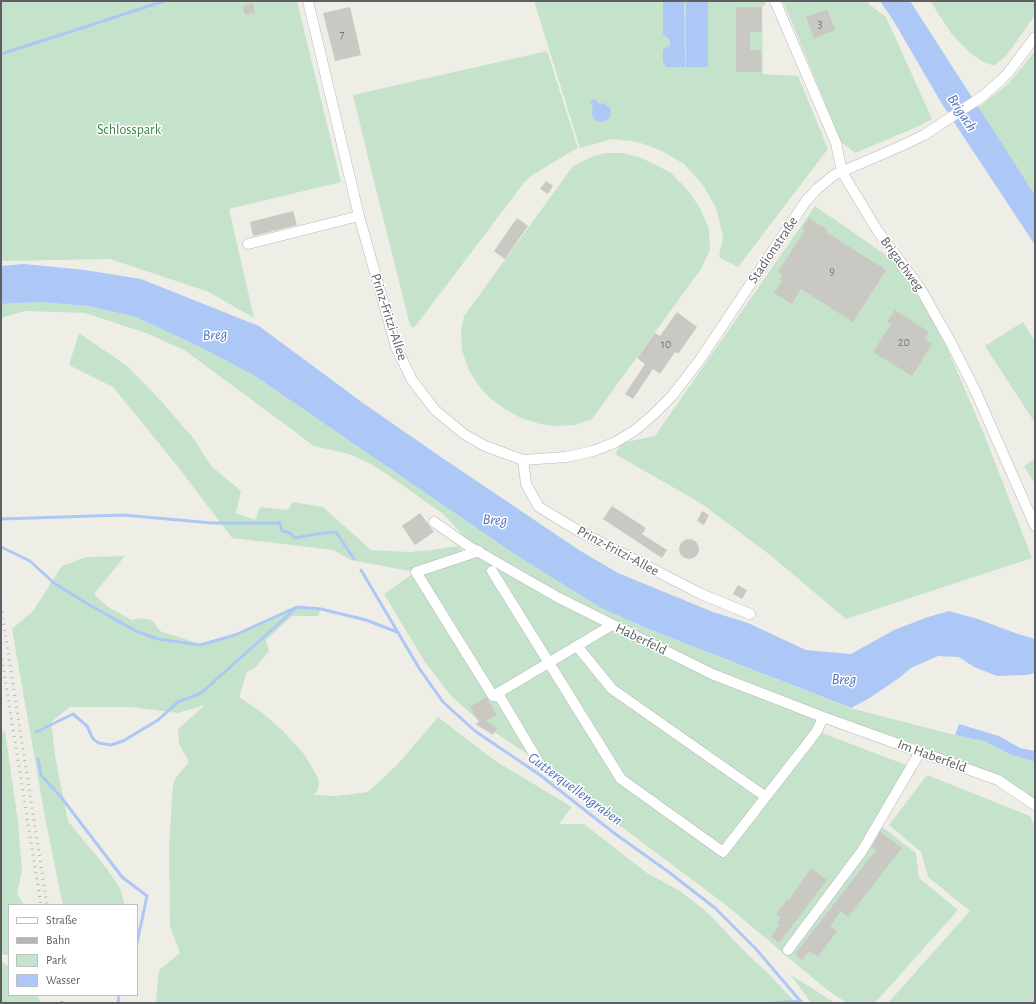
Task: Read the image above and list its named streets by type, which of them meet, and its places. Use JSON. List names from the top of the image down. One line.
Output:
{"streets":{"street":["Stadionstraße","Brigachweg","Prinz-Fritzi-Allee","Haberfeld","Im Haberfeld"]},"crossings":[["Stadionstraße","Brigachweg"],["Stadionstraße","Prinz-Fritzi-Allee"],["Haberfeld","Im Haberfeld"]],"water":["Brigach","Breg","Gutterquellengraben"],"parks":["Schlosspark"],"house_numbers":["3","7","9","20","10"],"legend":["Straße","Bahn","Park","Wasser"]}
